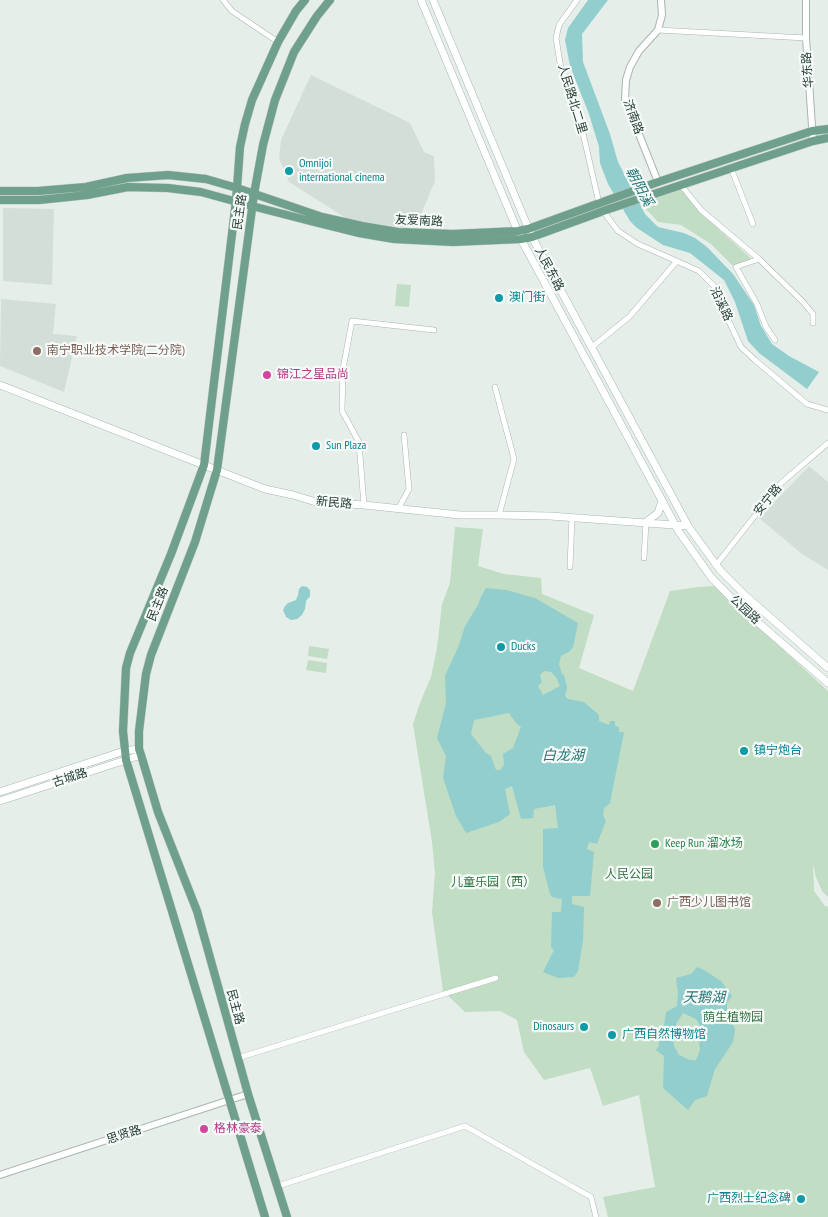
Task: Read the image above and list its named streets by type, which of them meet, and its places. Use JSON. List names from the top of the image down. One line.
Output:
{"streets":{"main road":["民主路","友爱南路","人民东路","新民路","公园路","古城路"],"street":["华东路","人民路北二里","济南路","沿溪路","安宁路","思贤路"]},"crossings":[["华东路","友爱南路"],["人民路北二里","友爱南路"],["人民路北二里","沿溪路"],["济南路","友爱南路"],["民主路","友爱南路"],["民主路","新民路"],["民主路","古城路"],["民主路","思贤路"],["友爱南路","人民东路"],["友爱南路","沿溪路"],["人民东路","新民路"],["人民东路","公园路"],["安宁路","公园路"],["新民路","公园路"]],"water":["朝阳溪","白龙湖","天鹅湖"],"parks":["人民公园","儿童乐园（西）","荫生植物园"],"places":["Omnijoi international cinema","澳门街","南宁职业技术学院(二分院)","锦江之星品尚","Sun Plaza","Ducks","镇宁炮台","Keep Run 溜冰场","广西少儿图书馆","Dinosaurs","广西自然博物馆","格林豪泰","广西烈士纪念碑"]}
